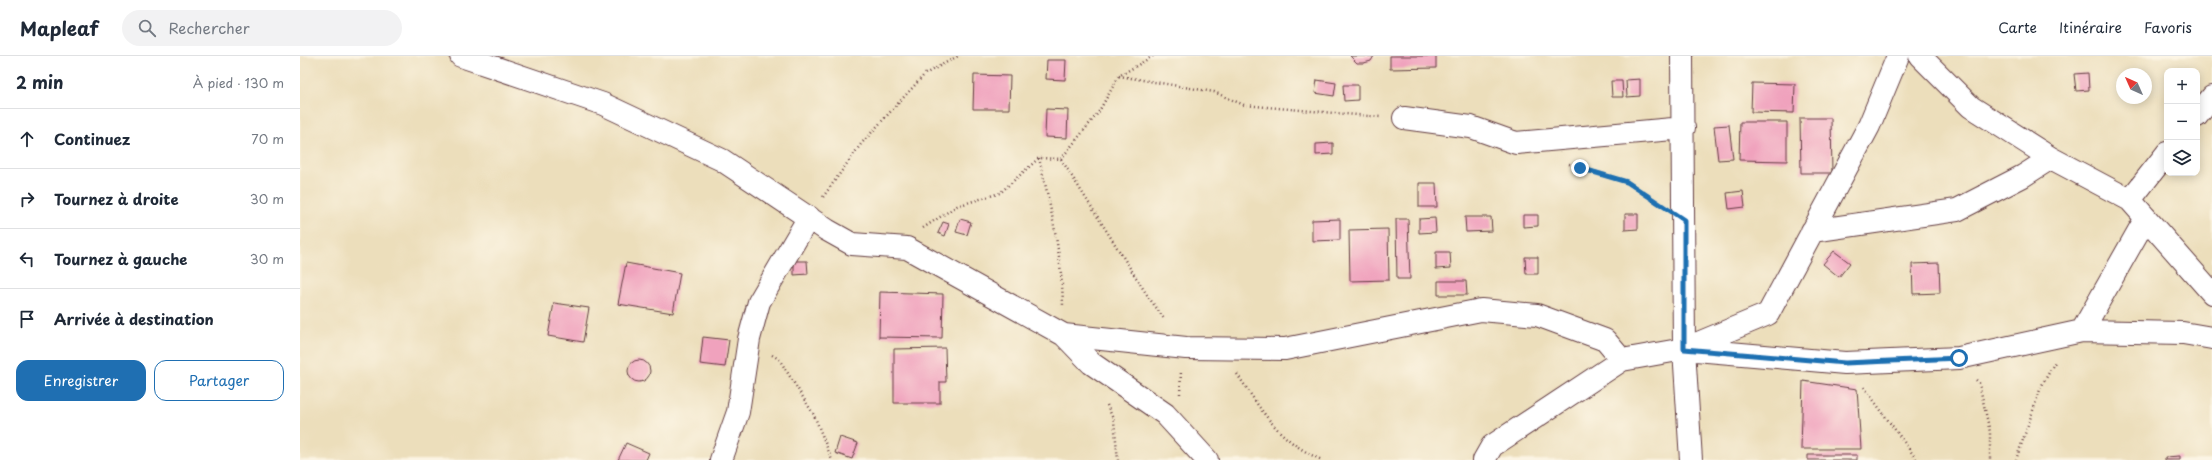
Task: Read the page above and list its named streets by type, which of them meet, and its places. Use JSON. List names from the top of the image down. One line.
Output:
{"north":"top left","page":{"header":"Mapleaf","search":"Rechercher","nav":["Carte","Itinéraire","Favoris"],"heading":["2 min","À pied · 130 m"],"map_buttons":["+","−"],"list":[["Continuez","70 m"],["Tournez à droite","30 m"],["Tournez à gauche","30 m"],"Arrivée à destination"],"buttons":["Enregistrer","Partager"]}}
